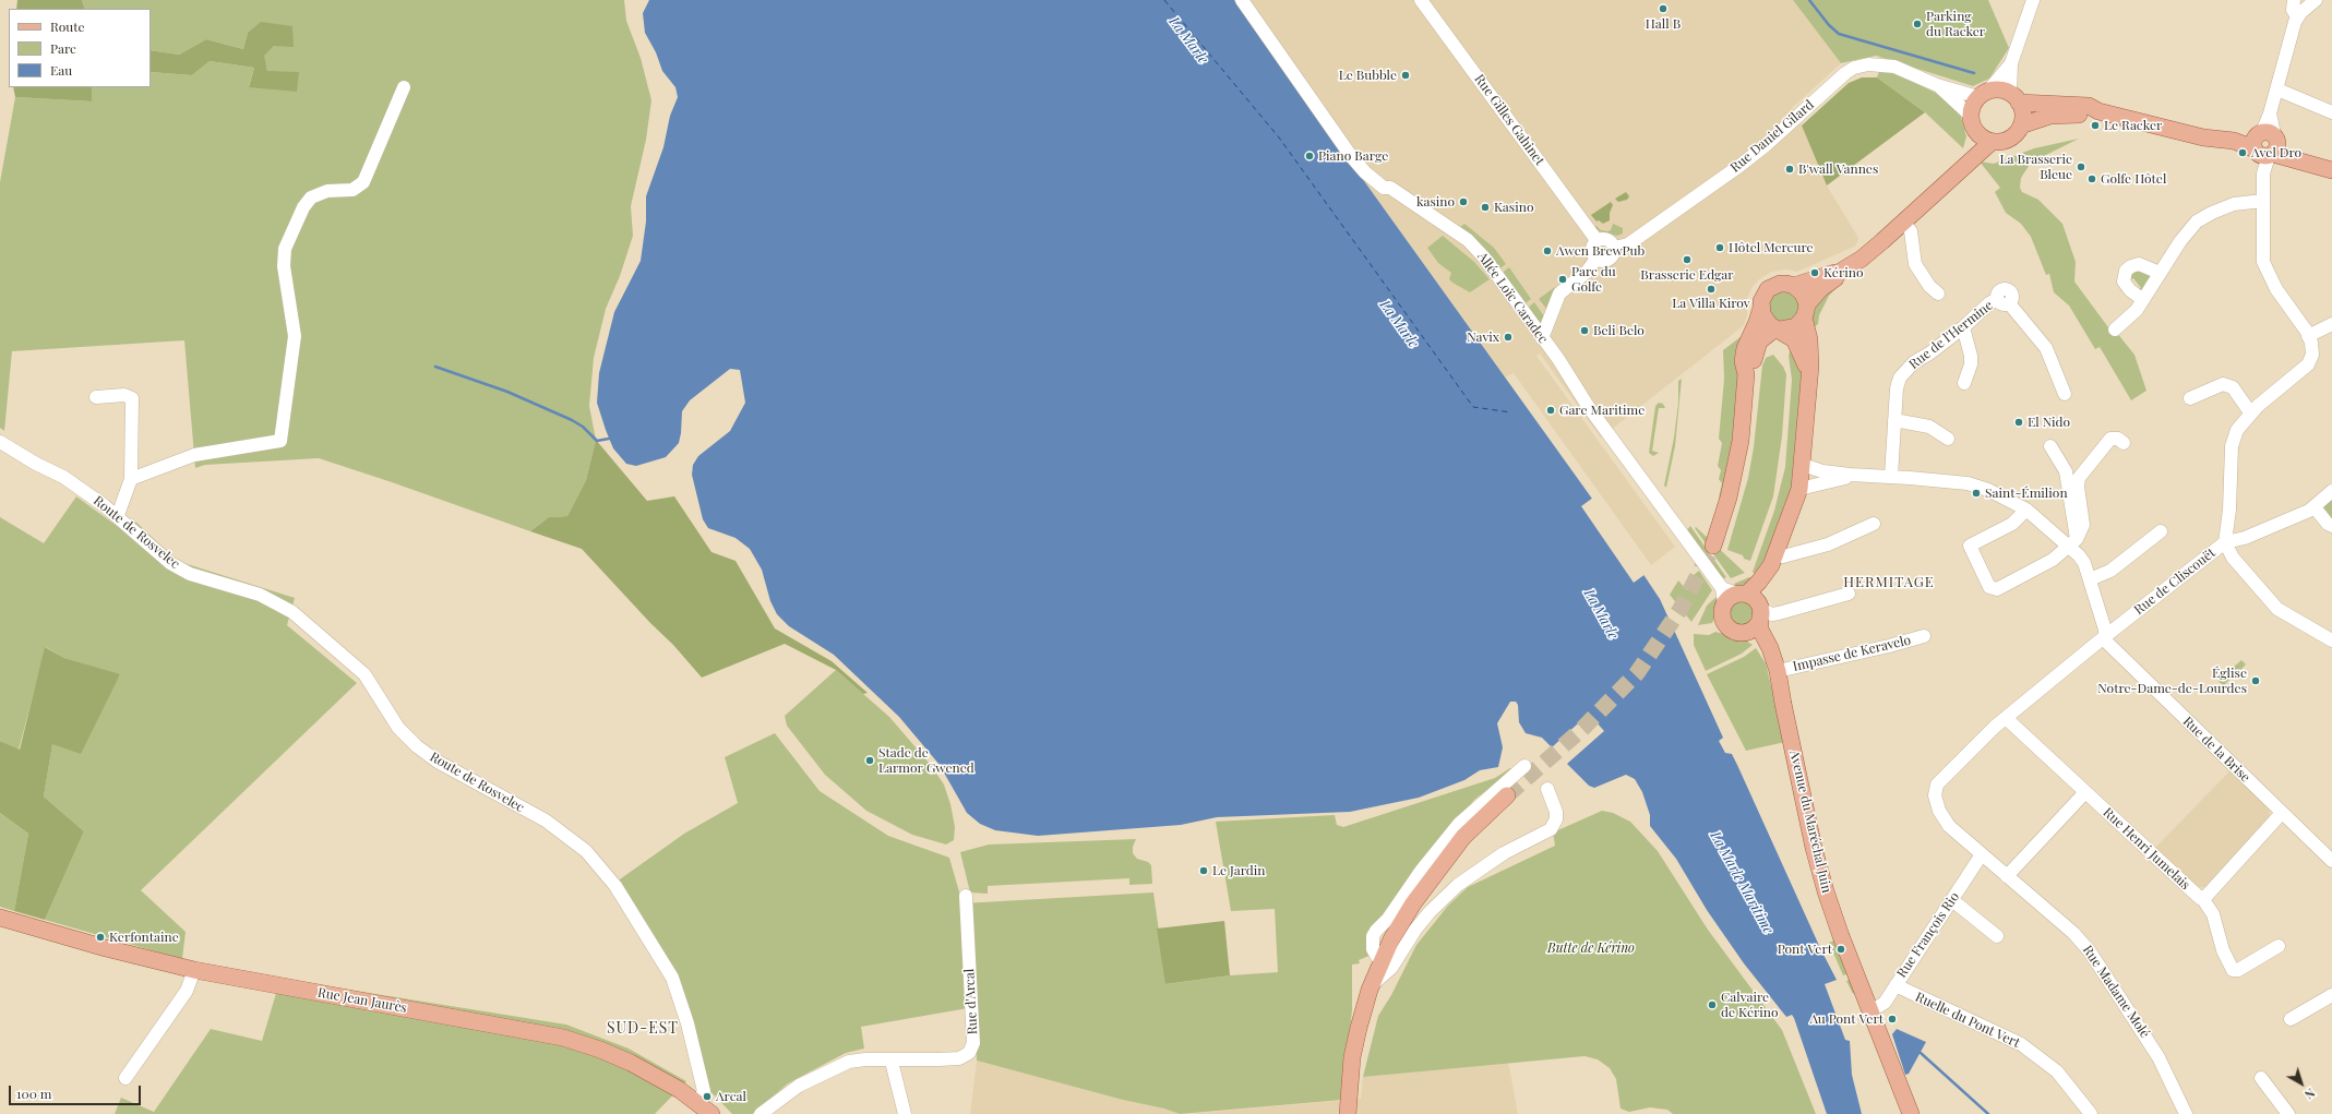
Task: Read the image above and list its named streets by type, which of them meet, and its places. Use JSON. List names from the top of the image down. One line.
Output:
{"streets":{"main road":["Avenue du Maréchal Juin","Rue Jean Jaurès"],"street":["Rue Gilles Gahinet","Rue Daniel Gilard","Allée Loïc Caradec","Rue de l'Hermine","Route de Rosvelec","Rue de Cliscouët","Impasse de Keravelo","Rue de la Brise","Rue Henri Jumelais","Rue François Rio","Rue Madame Molé","Rue d'Arcal","Ruelle du Pont Vert"]},"crossings":[["Rue Gilles Gahinet","Rue Daniel Gilard"],["Allée Loïc Caradec","Avenue du Maréchal Juin"],["Route de Rosvelec","Rue Jean Jaurès"],["Rue de Cliscouët","Rue de la Brise"],["Rue de Cliscouët","Rue Henri Jumelais"],["Rue de Cliscouët","Rue François Rio"],["Rue de Cliscouët","Rue Madame Molé"],["Impasse de Keravelo","Avenue du Maréchal Juin"],["Rue de la Brise","Rue Henri Jumelais"],["Avenue du Maréchal Juin","Rue François Rio"],["Rue François Rio","Rue Madame Molé"],["Rue François Rio","Ruelle du Pont Vert"]],"districts":["HERMITAGE","SUD-EST"],"water":["La Marle","La Marle Maritime"],"parks":["Butte de Kérino"],"places":["Hall B","Parking du Racker","Le Bubble","Le Racker","Avel Dro","Piano Barge","La Brasserie Bleue","B'wall Vannes","Golfe Hôtel","kasino","Kasino","Hôtel Mercure","Awen BrewPub","Brasserie Edgar","Kérino","Parc du Golfe","La Villa Kirov","Beli Belo","Navix","Gare Maritime","El Nido","Saint-Émilion","Église Notre-Dame-de-Lourdes","Stade de Larmor Gwened","Le Jardin","Kerfontaine","Pont Vert","Calvaire de Kérino","Au Pont Vert","Arcal"],"legend":["Route","Parc","Eau"],"scale_bar":"100 m","north":"bottom right"}
